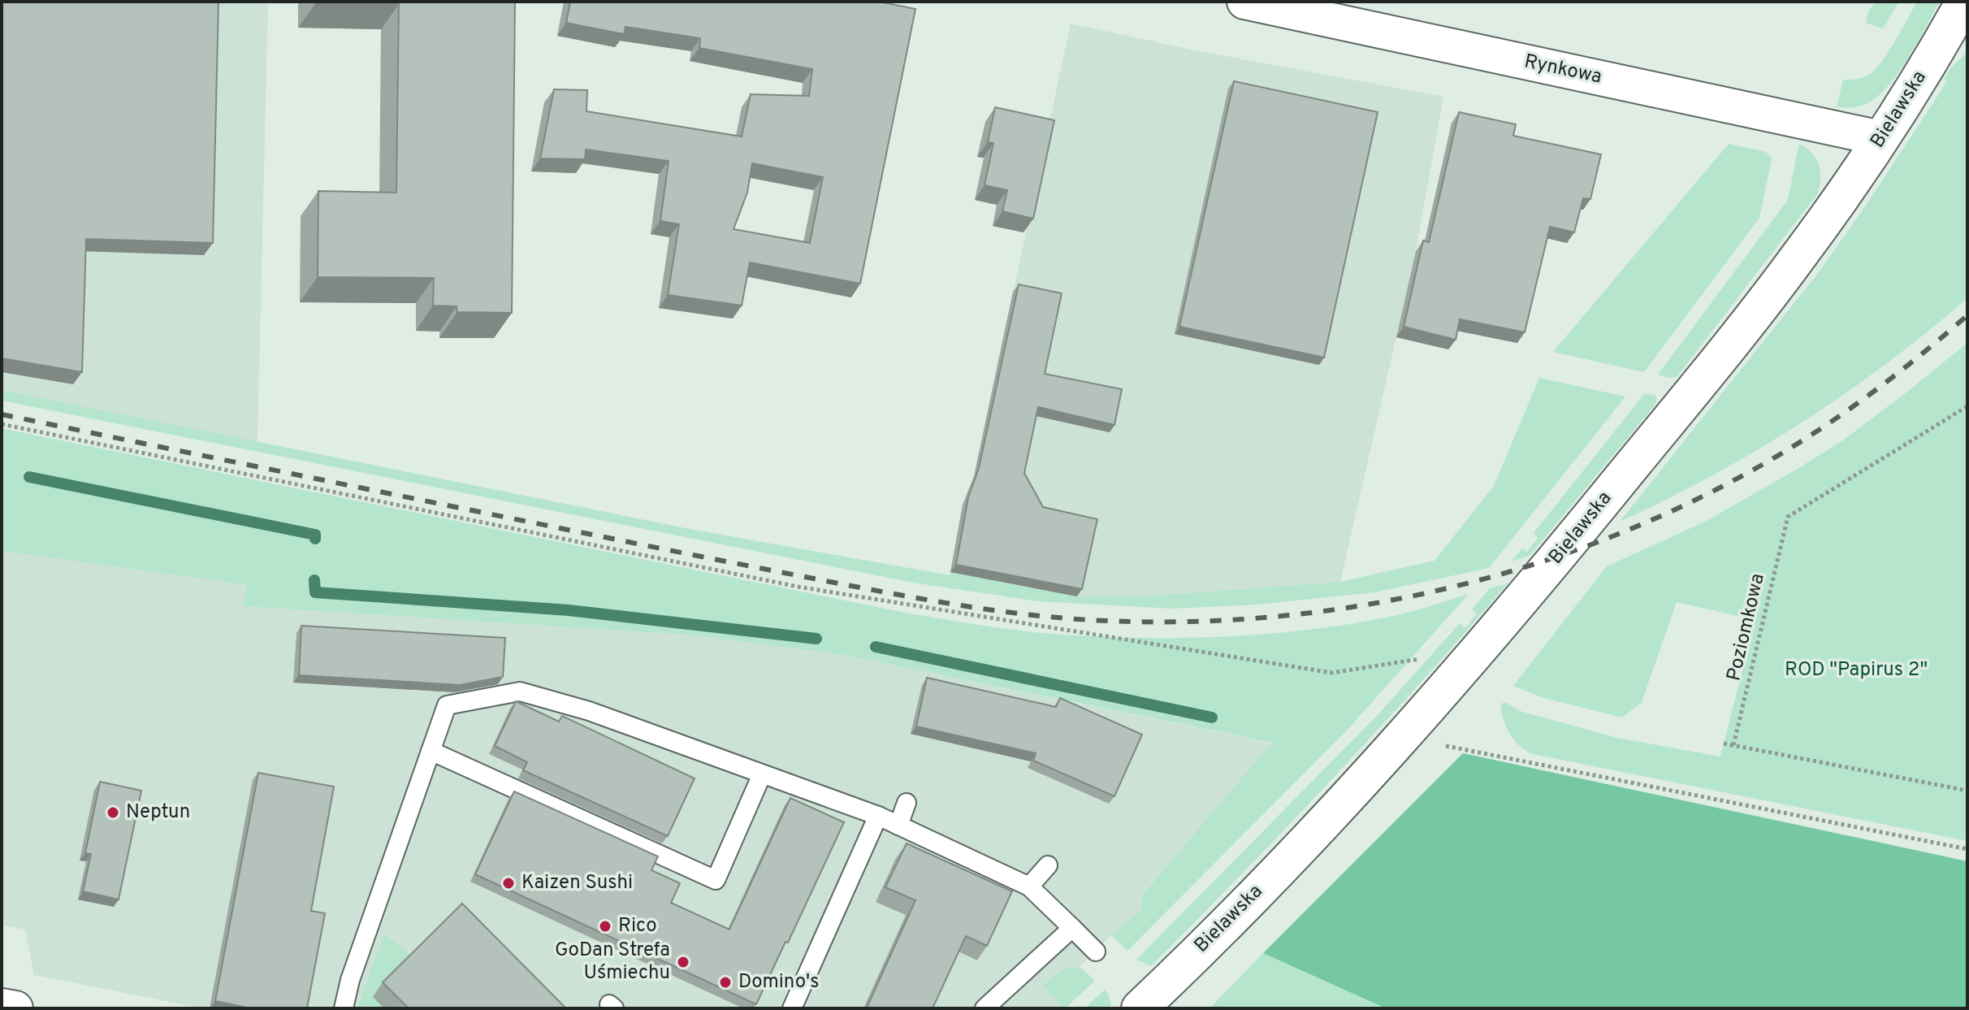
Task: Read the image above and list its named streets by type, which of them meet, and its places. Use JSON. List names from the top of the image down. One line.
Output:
{"streets":{"street":["Rynkowa","Bielawska"],"path":["Poziomkowa"]},"crossings":[["Rynkowa","Bielawska"]],"parks":["ROD \"Papirus 2\""],"places":["Neptun","Kaizen Sushi","Rico","GoDan Strefa Uśmiechu","Domino's"]}
